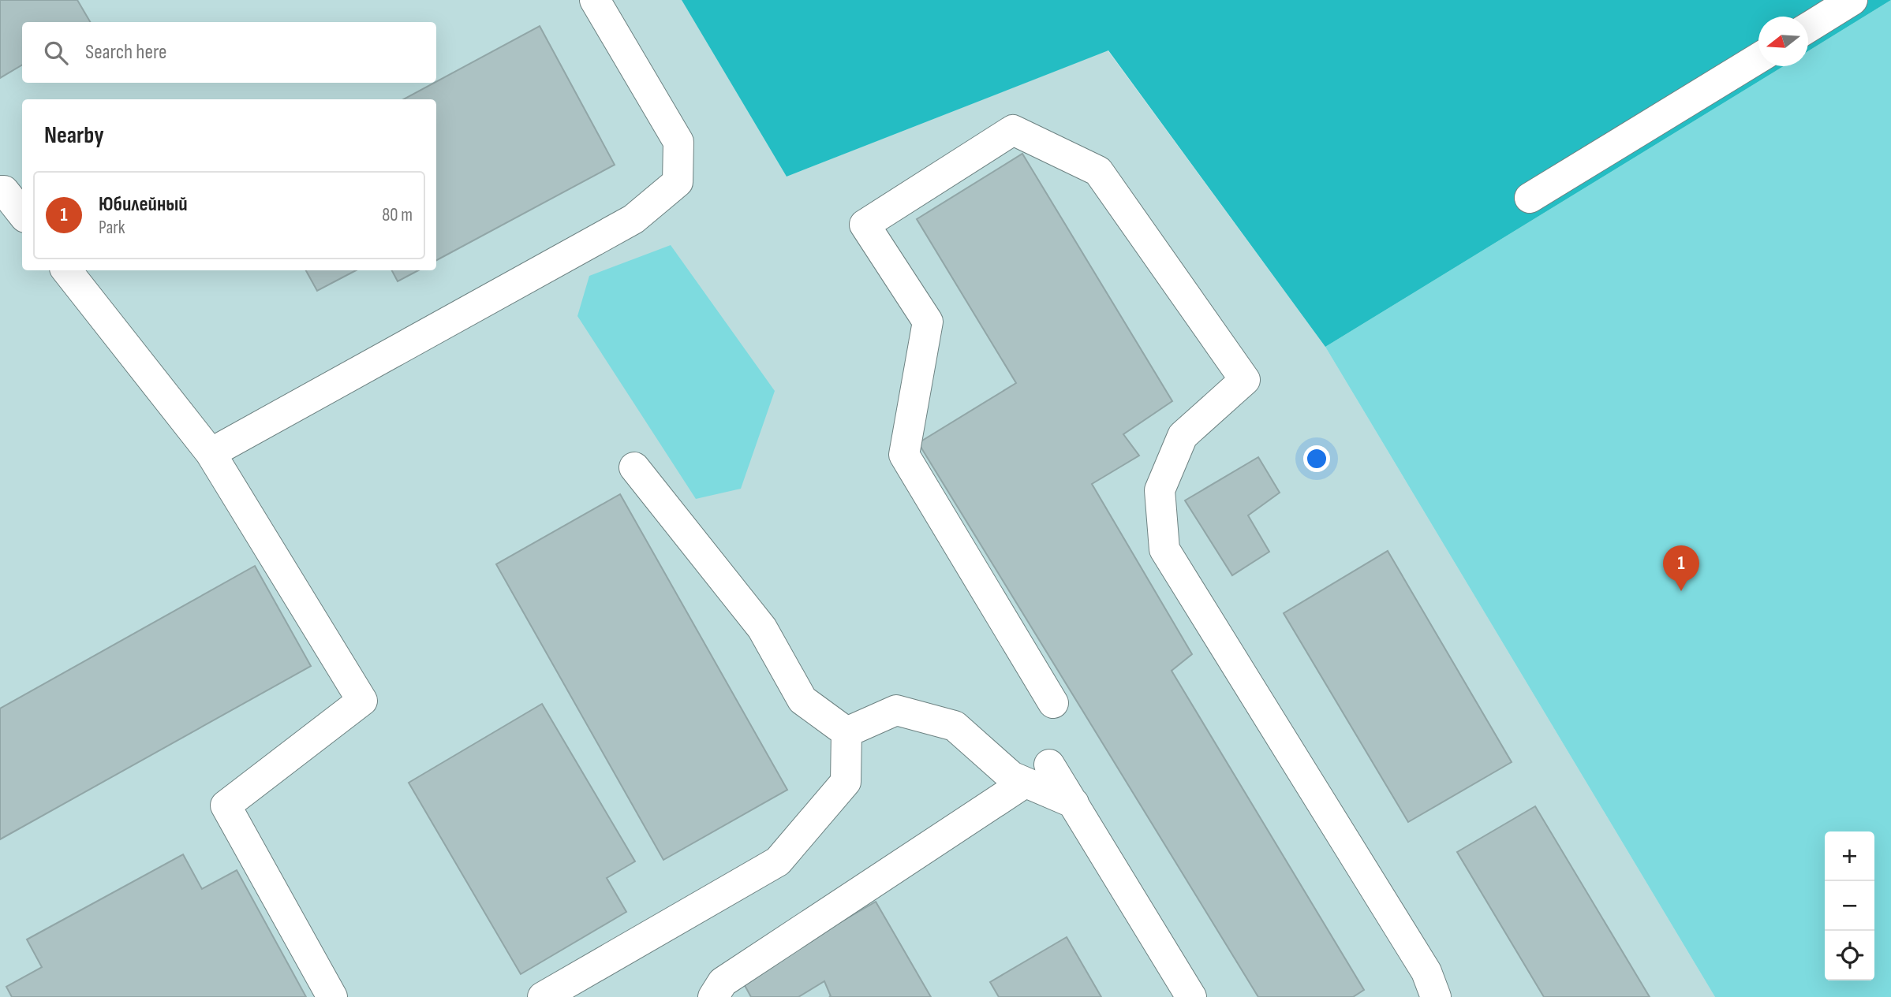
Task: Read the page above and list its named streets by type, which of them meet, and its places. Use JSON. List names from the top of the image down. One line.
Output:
{"north":"left","page":{"search":"Search here","heading":"Nearby","list":[{"mark":"1","name":"Юбилейный","note":"Park","value":"80 m"}],"pins":"1","map_buttons":["+","−"]}}
